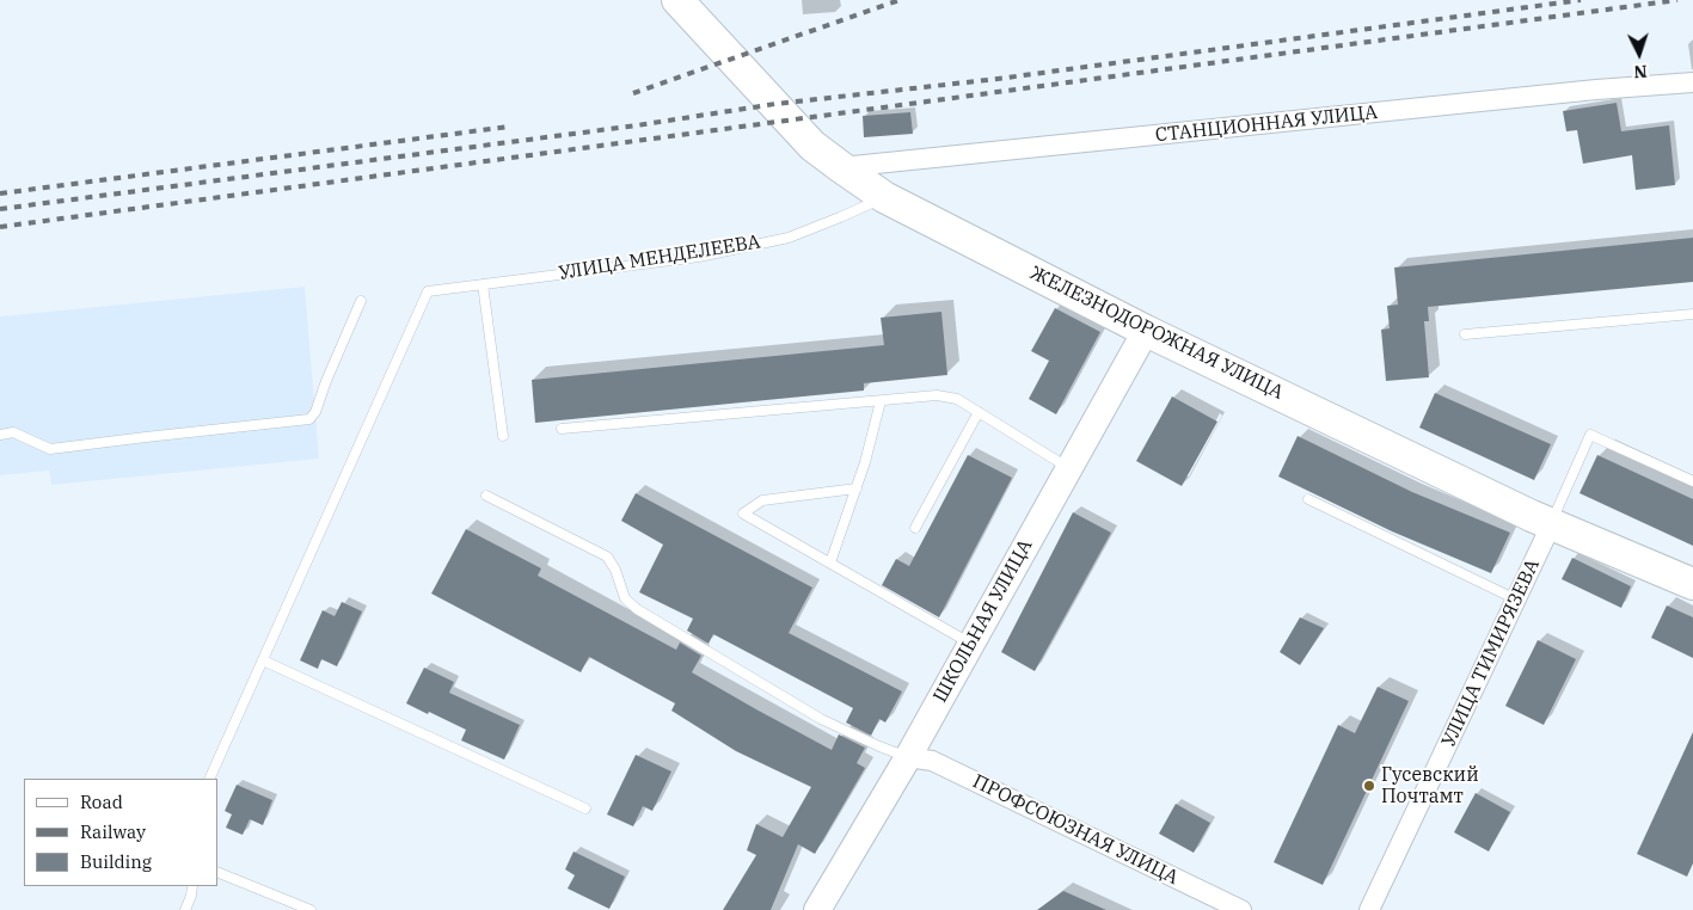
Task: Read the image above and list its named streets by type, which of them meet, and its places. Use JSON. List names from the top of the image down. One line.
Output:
{"streets":{"main road":["ЖЕЛЕЗНОДОРОЖНАЯ УЛИЦА","ШКОЛЬНАЯ УЛИЦА"],"street":["СТАНЦИОННАЯ УЛИЦА","УЛИЦА ТИМИРЯЗЕВА","ПРОФСОЮЗНАЯ УЛИЦА"],"lane":["УЛИЦА МЕНДЕЛЕЕВА"]},"crossings":[["СТАНЦИОННАЯ УЛИЦА","ЖЕЛЕЗНОДОРОЖНАЯ УЛИЦА"],["УЛИЦА МЕНДЕЛЕЕВА","ЖЕЛЕЗНОДОРОЖНАЯ УЛИЦА"],["ЖЕЛЕЗНОДОРОЖНАЯ УЛИЦА","ШКОЛЬНАЯ УЛИЦА"],["ЖЕЛЕЗНОДОРОЖНАЯ УЛИЦА","УЛИЦА ТИМИРЯЗЕВА"],["ШКОЛЬНАЯ УЛИЦА","ПРОФСОЮЗНАЯ УЛИЦА"]],"places":["Гусевский Почтамт"],"legend":["Road","Railway","Building"],"north":"bottom"}
